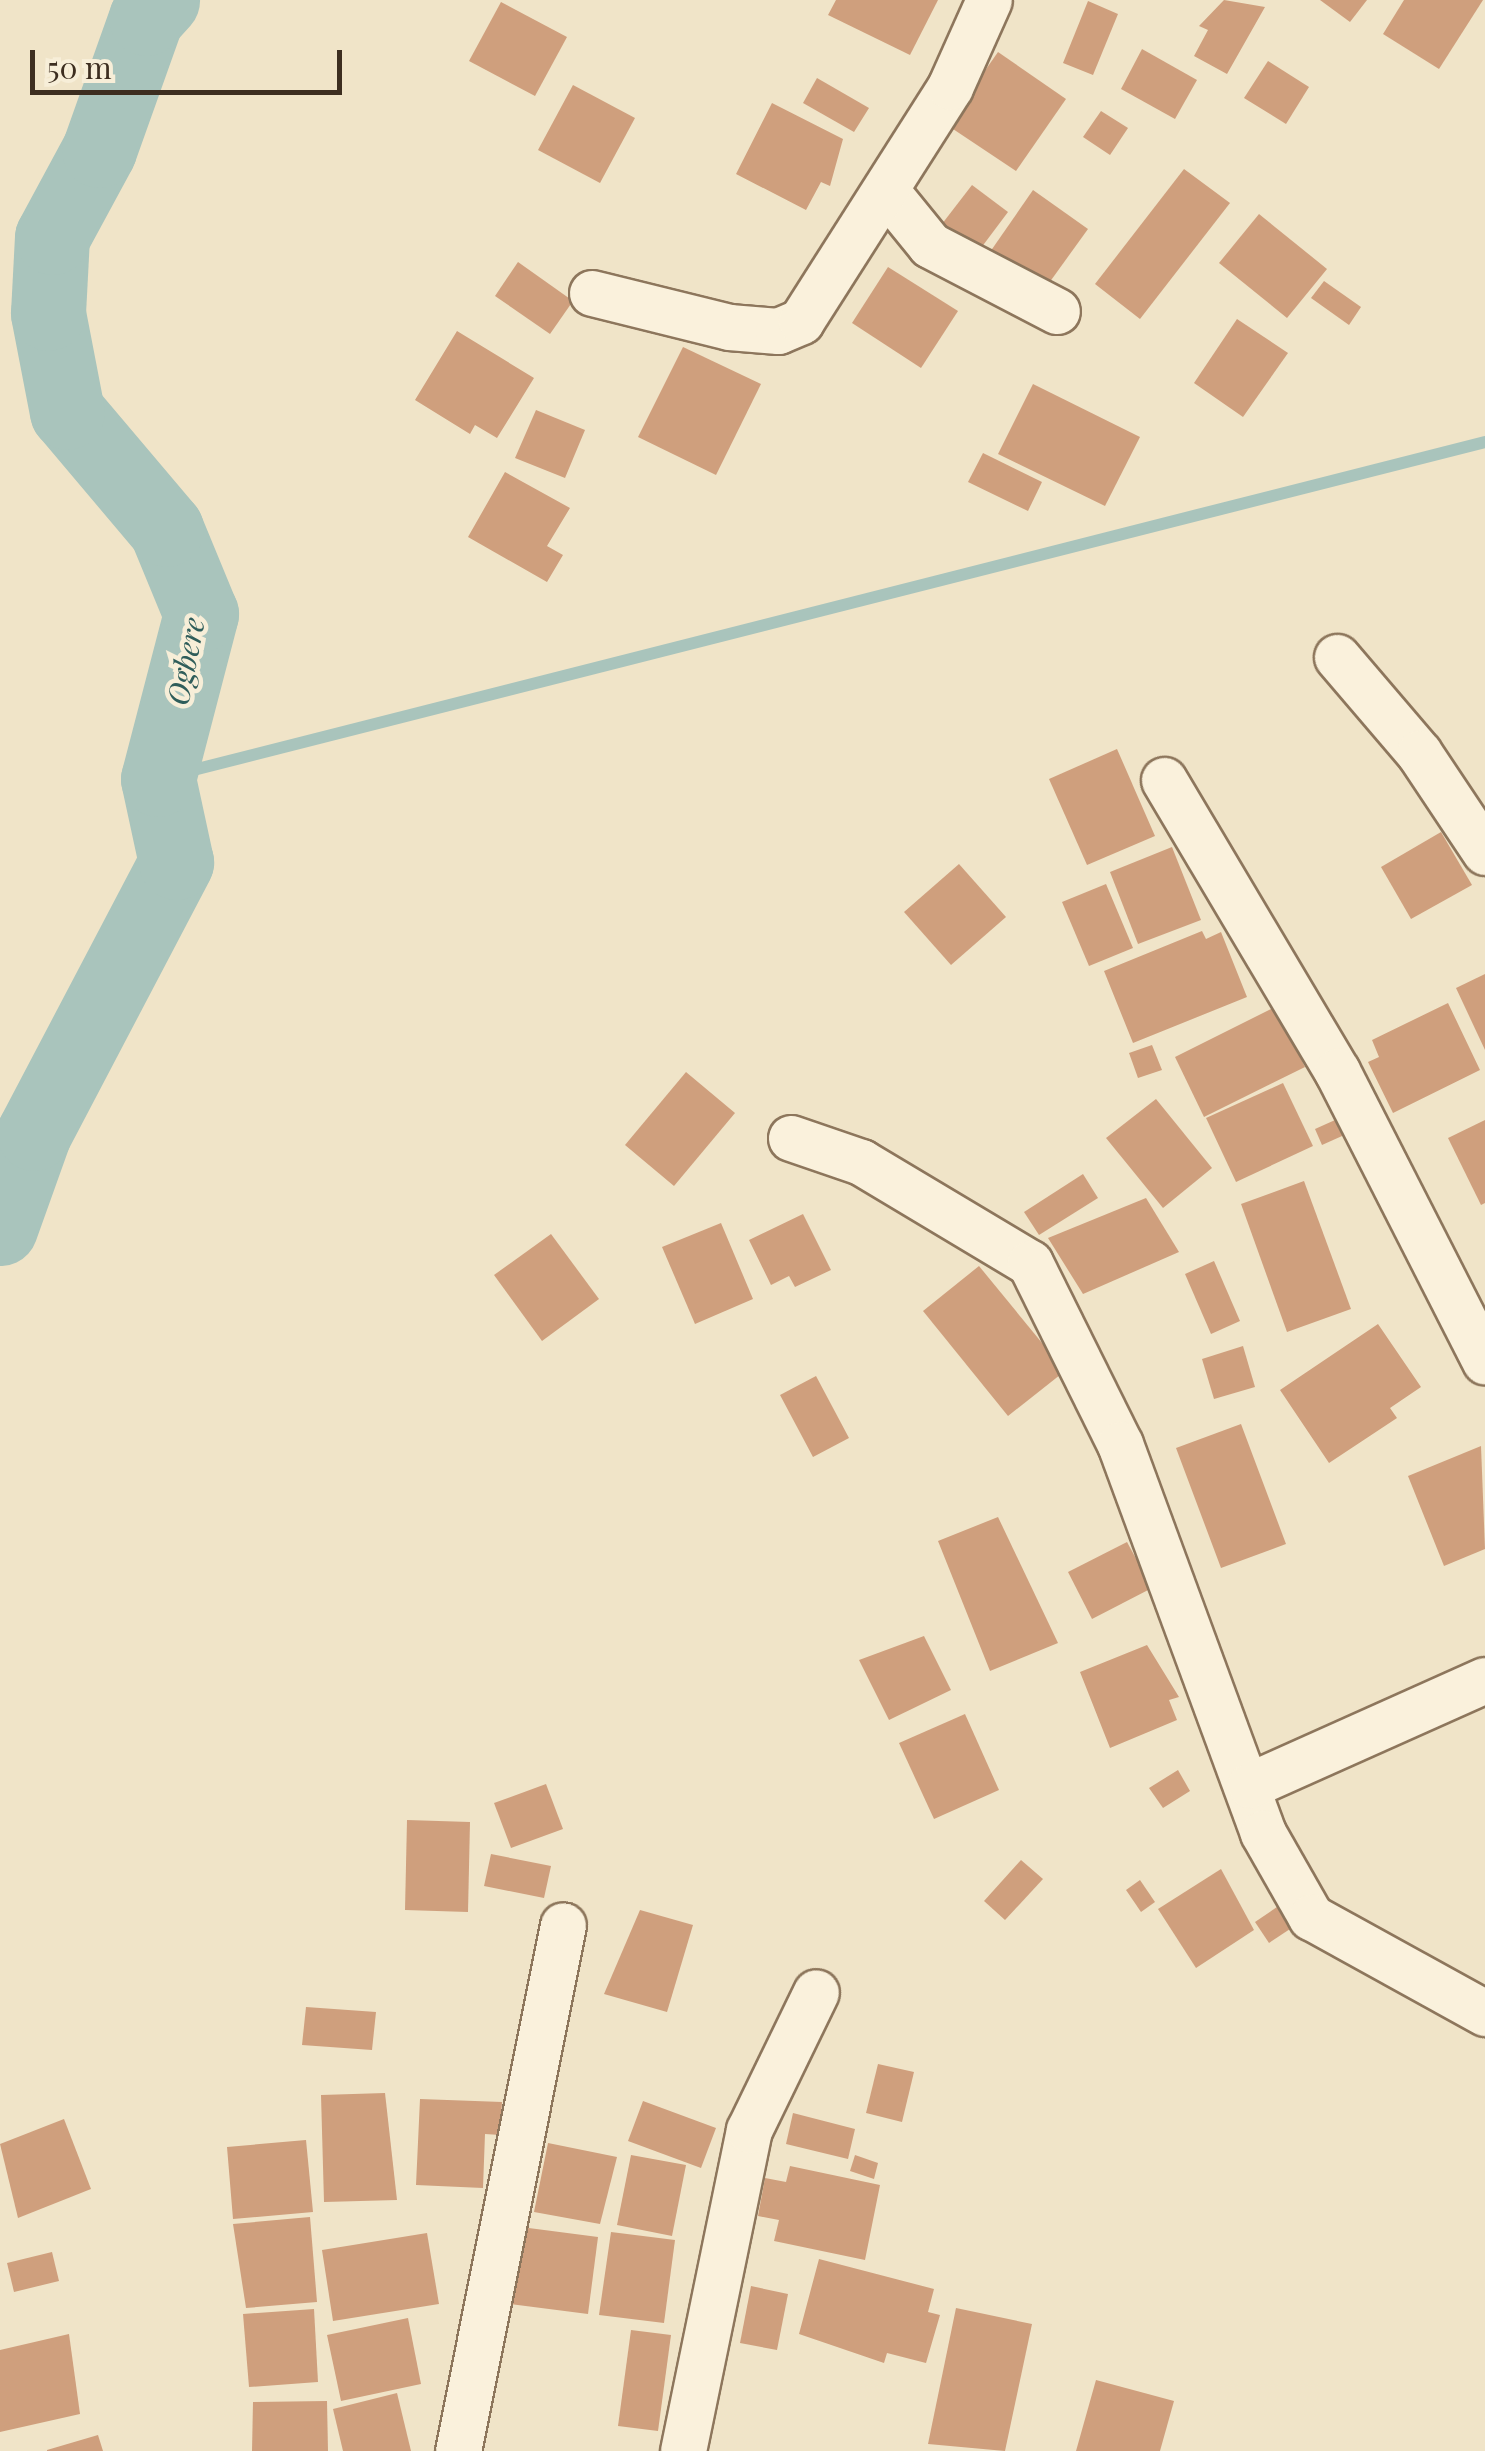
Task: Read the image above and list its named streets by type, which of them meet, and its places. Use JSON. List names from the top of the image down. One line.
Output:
{"water":["Ogbere"],"scale_bar":"50 m"}
